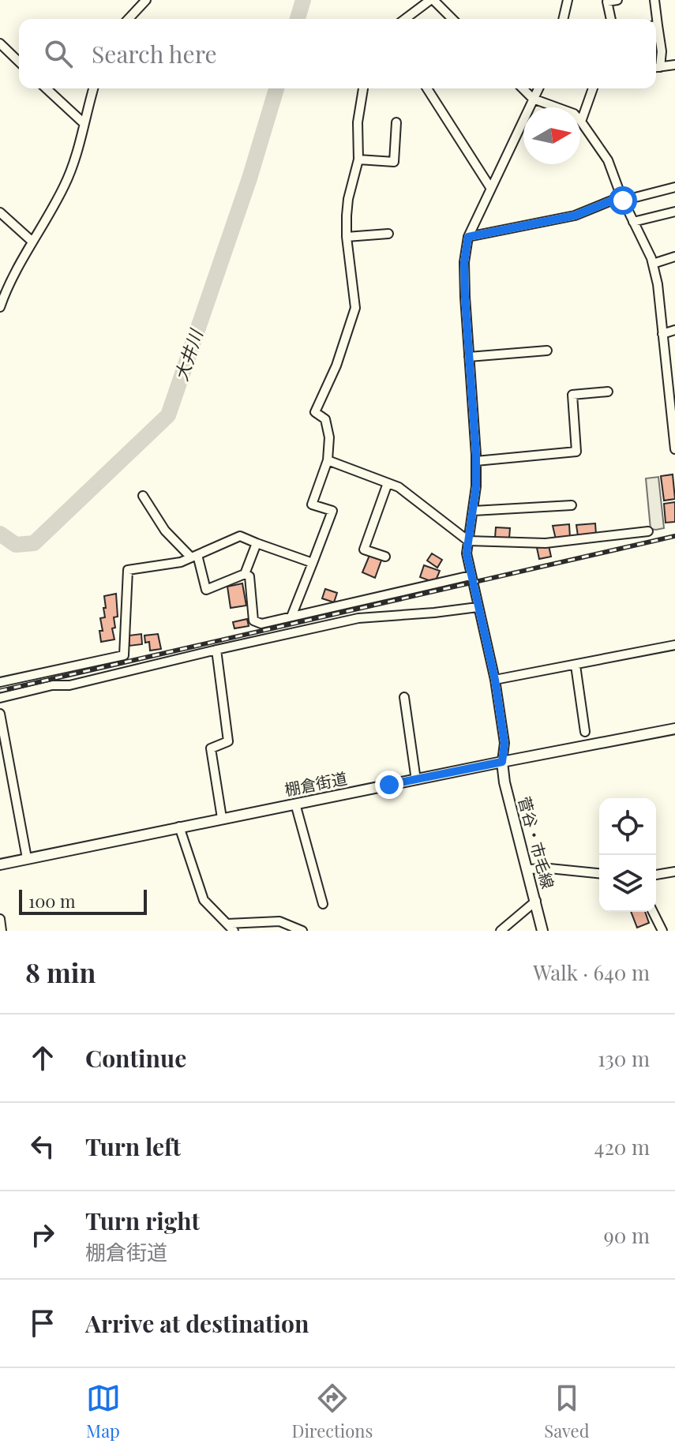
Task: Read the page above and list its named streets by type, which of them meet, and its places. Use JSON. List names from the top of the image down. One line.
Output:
{"streets":{"street":["棚倉街道","菅谷・市毛線"]},"crossings":[["棚倉街道","菅谷・市毛線"]],"water":["大井川"],"scale_bar":"100 m","north":"right","page":{"search":"Search here","scale":"100 m","heading":["8 min","Walk · 640 m"],"list":[["Continue","130 m"],["Turn left","420 m"],["Turn right","棚倉街道","90 m"],"Arrive at destination"],"nav":["Map","Directions","Saved"]}}
